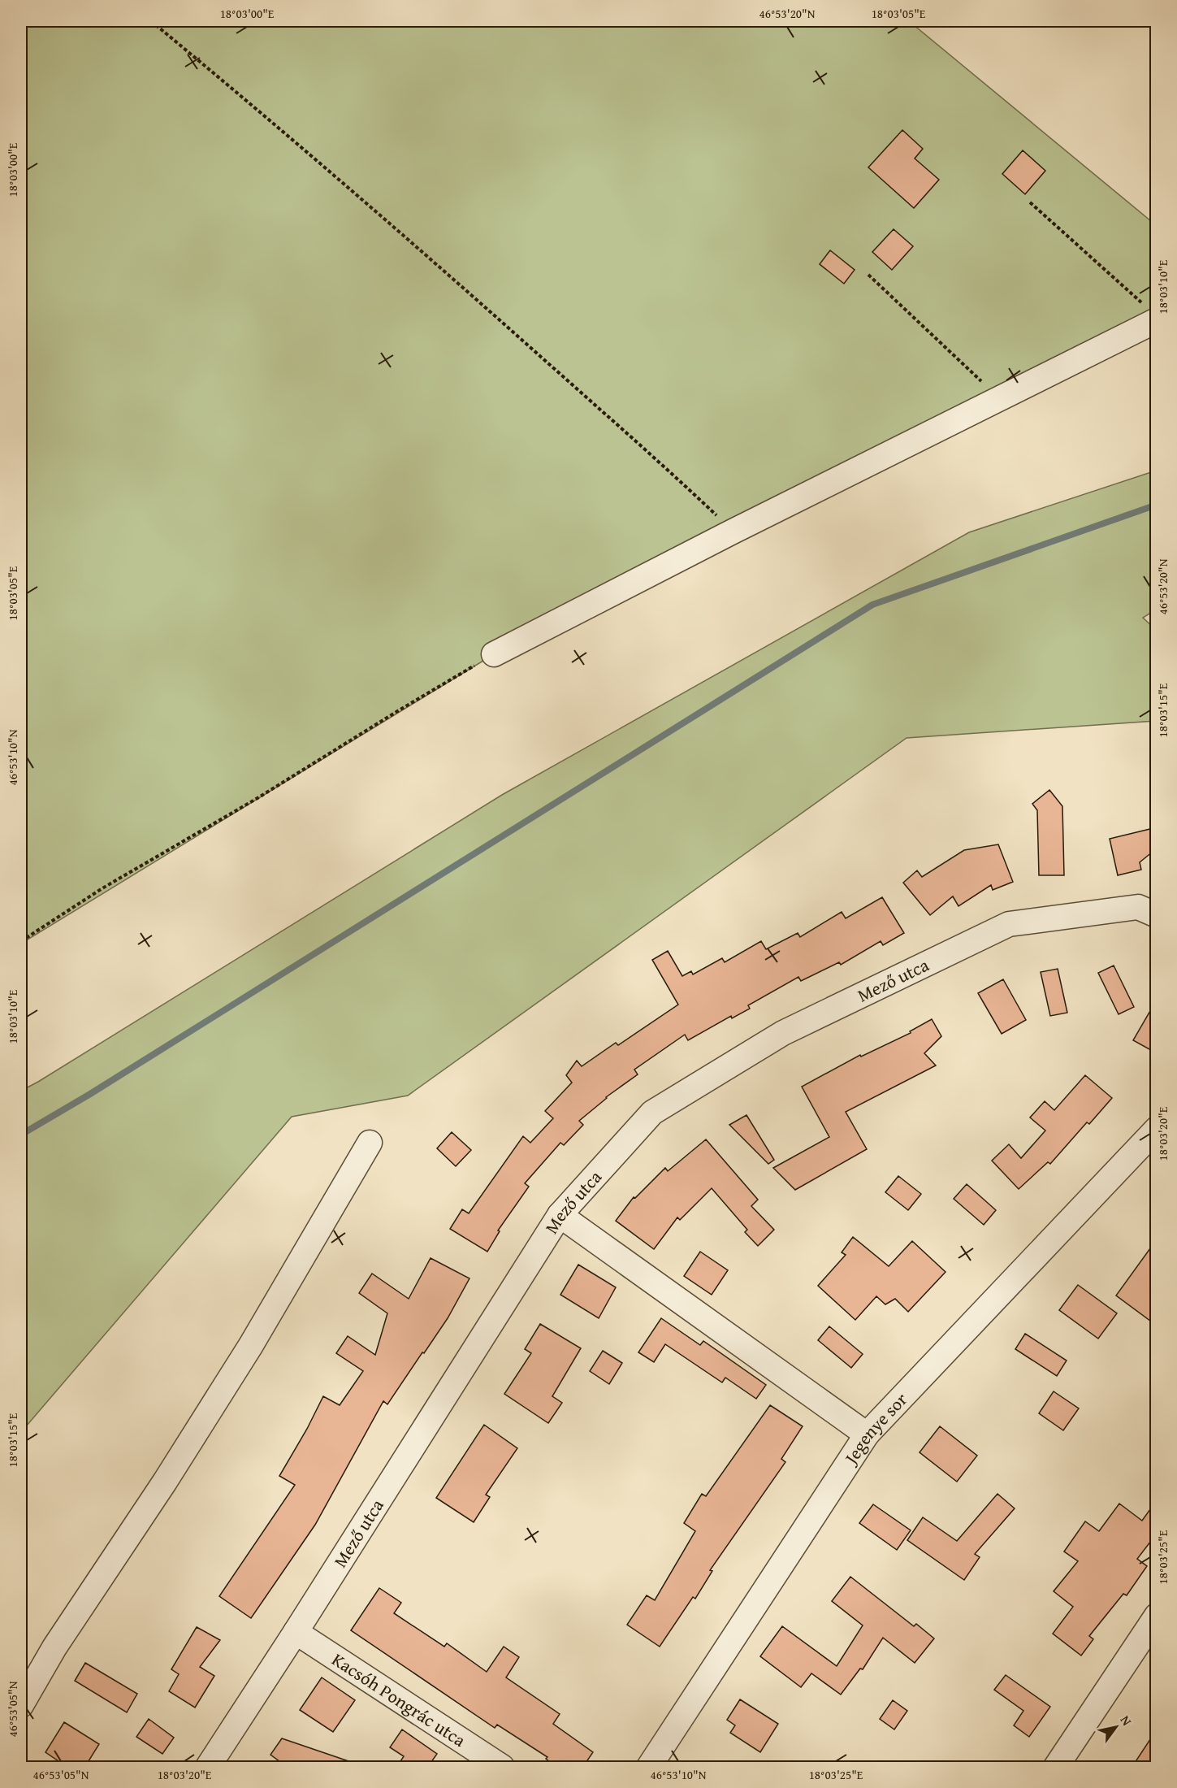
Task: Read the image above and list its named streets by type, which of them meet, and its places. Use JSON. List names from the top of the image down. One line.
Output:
{"streets":{"street":["Mező utca","Jegenye sor","Kacsóh Pongrác utca"]},"crossings":[["Mező utca","Kacsóh Pongrác utca"]],"north":"top right","coordinates":["18°03'00\"E","46°53'20\"N","18°03'05\"E","18°03'10\"E","18°03'15\"E","46°53'10\"N","18°03'20\"E","18°03'25\"E","46°53'05\"N"]}
